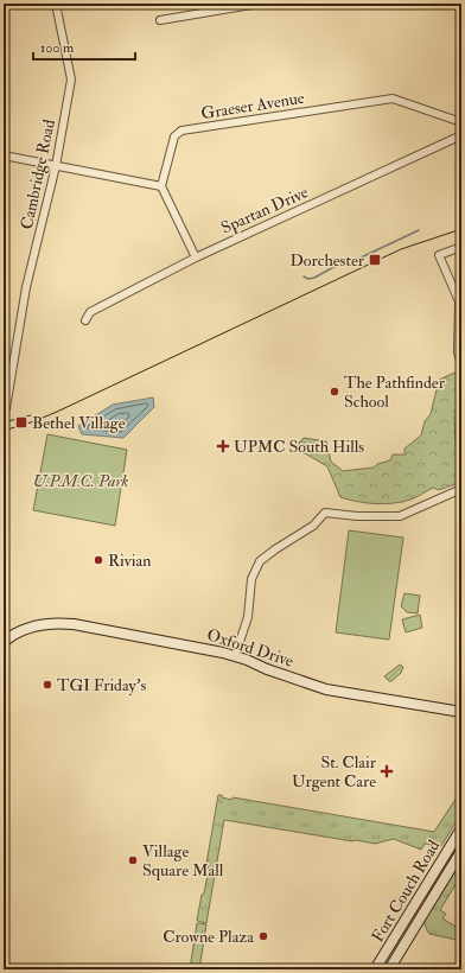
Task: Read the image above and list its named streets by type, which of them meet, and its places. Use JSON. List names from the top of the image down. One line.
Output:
{"streets":{"street":["Graeser Avenue","Cambridge Road","Spartan Drive","Oxford Drive","Fort Couch Road"]},"parks":["U.P.M.C. Park"],"places":{"transit":["Dorchester","Bethel Village"],"other":["The Pathfinder School","Rivian","TGI Friday's","Village Square Mall","Crowne Plaza"],"health":["UPMC South Hills","St. Clair Urgent Care"]},"scale_bar":"100 m"}
